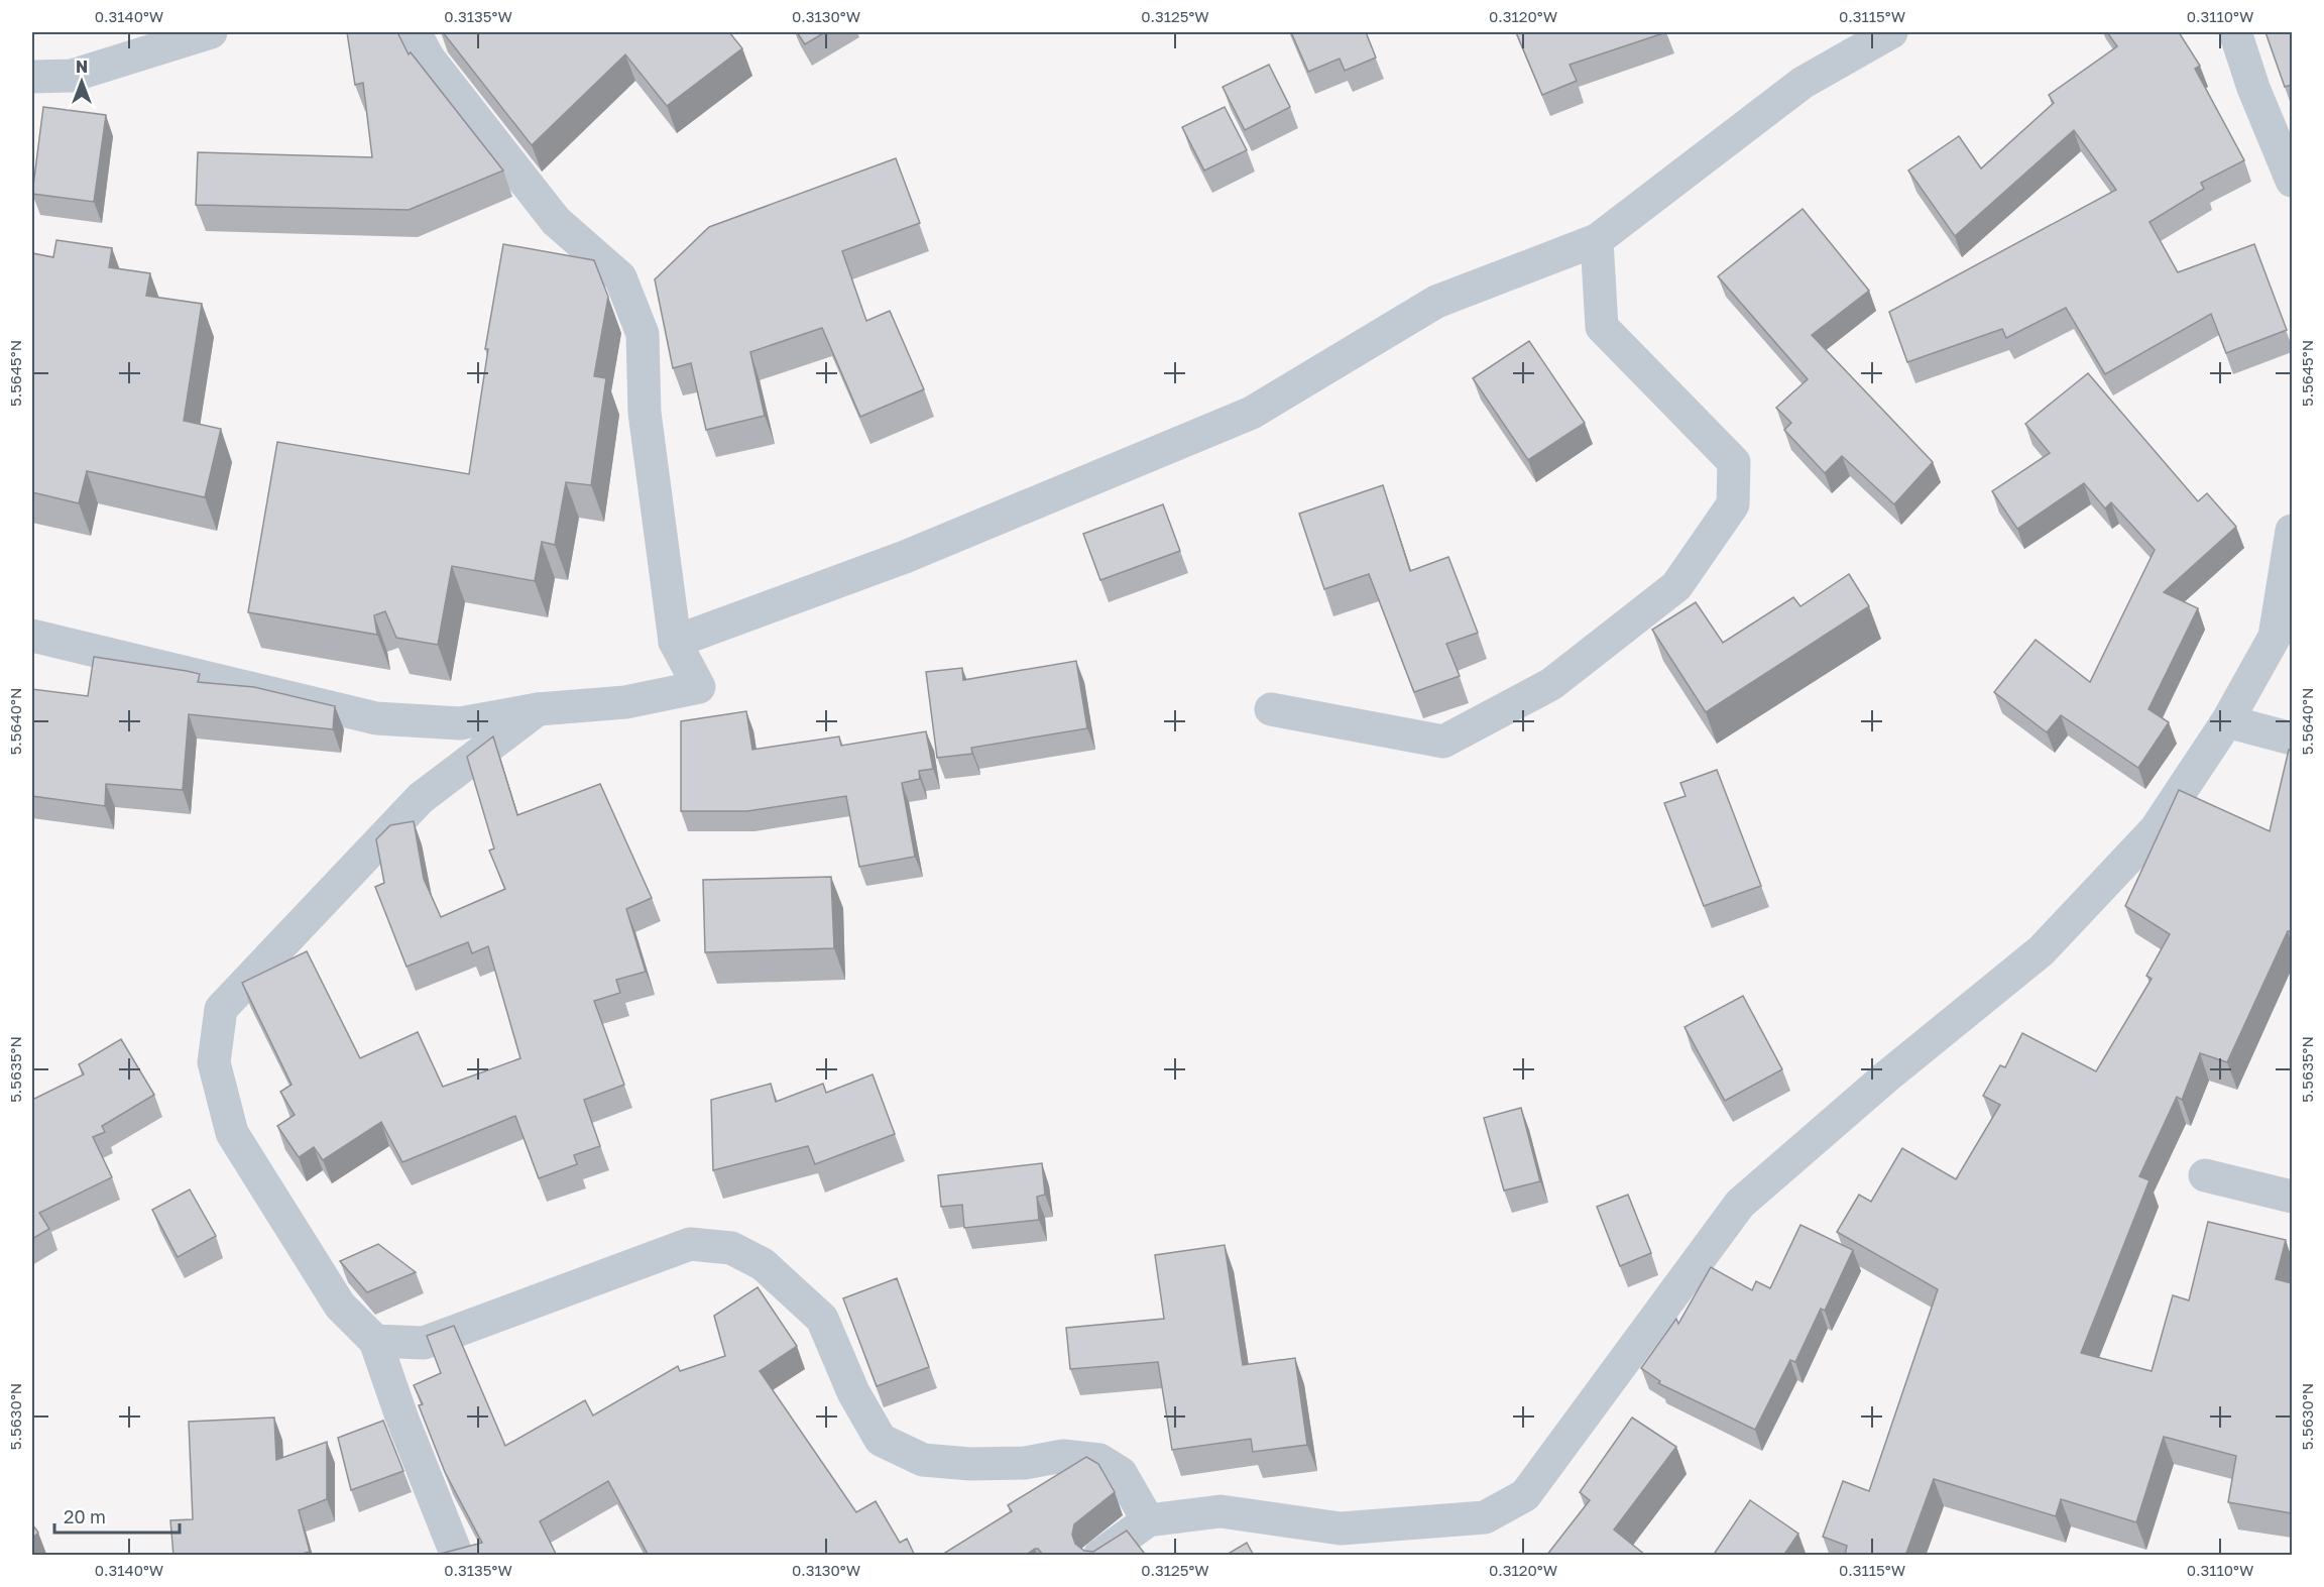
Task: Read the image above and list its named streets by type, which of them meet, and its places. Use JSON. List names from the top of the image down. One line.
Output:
{"scale_bar":"20 m","north":"top","coordinates":["0.3140°W","0.3135°W","0.3130°W","0.3125°W","0.3120°W","0.3115°W","0.3110°W","5.5645°N","5.5640°N","5.5635°N","5.5630°N"]}
